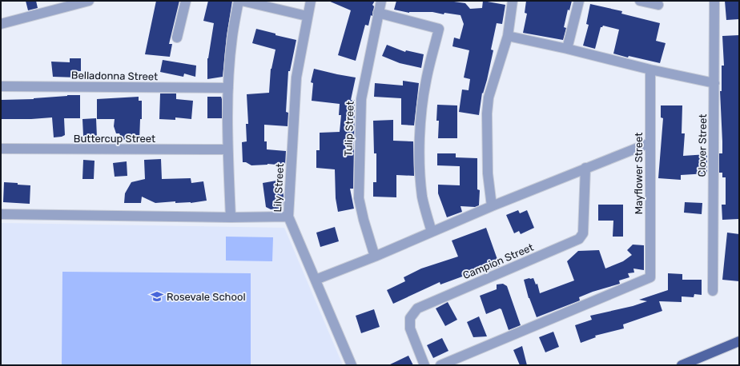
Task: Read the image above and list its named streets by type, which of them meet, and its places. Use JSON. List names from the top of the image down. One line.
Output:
{"streets":{"street":["Belladonna Street","Tulip Street","Buttercup Street","Clover Street","Mayflower Street","Lily Street","Campion Street"]},"places":{"school or university":["Rosevale School"]}}
